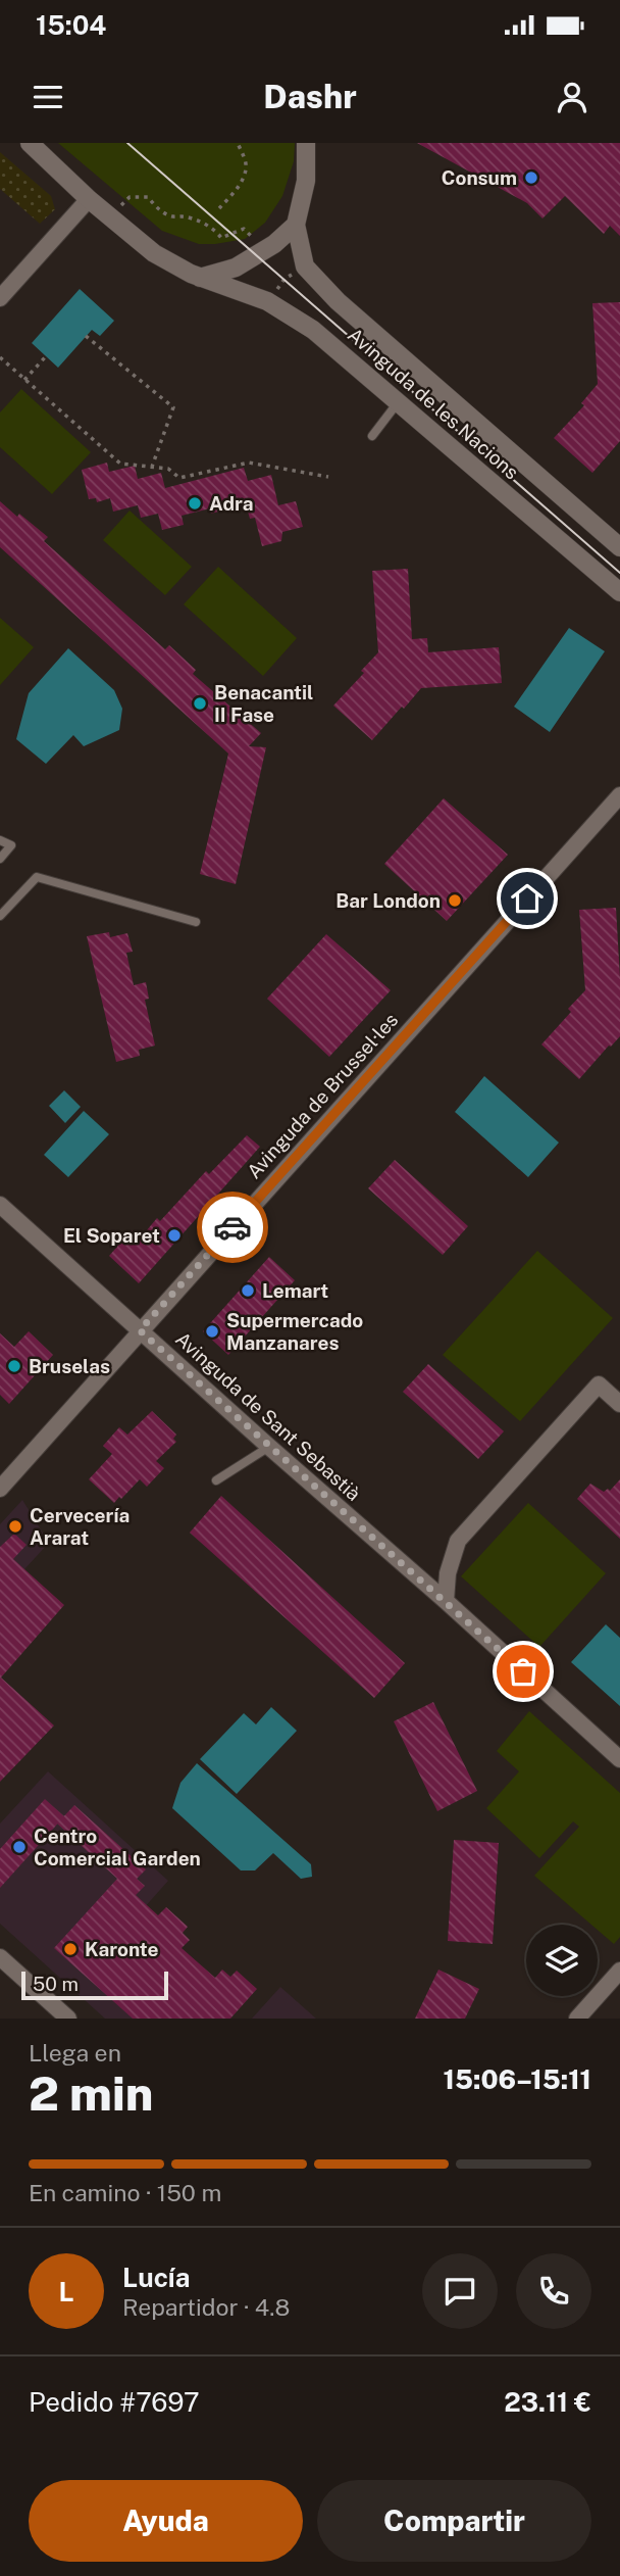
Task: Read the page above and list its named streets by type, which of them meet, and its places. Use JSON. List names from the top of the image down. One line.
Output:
{"streets":{"main road":["Avinguda de les Nacions"],"street":["Avinguda de Brussel·les","Avinguda de Sant Sebastià"]},"crossings":[["Avinguda de Brussel·les","Avinguda de Sant Sebastià"]],"places":["Consum","Adra","Benacantil II Fase","Bar London","El Soparet","Lemart","Supermercado Manzanares","Bruselas","Cervecería Ararat","Centro Comercial Garden","Karonte"],"scale_bar":"50 m","page":{"status":"15:04","header":"Dashr","scale":"50 m","heading":["2 min","Llega en","15:06–15:11"],"panel":["Lucía","Repartidor · 4.8","Pedido #7697","23.11 €"],"bar":"En camino · 150 m","round":"L","buttons":["Ayuda","Compartir"]}}
